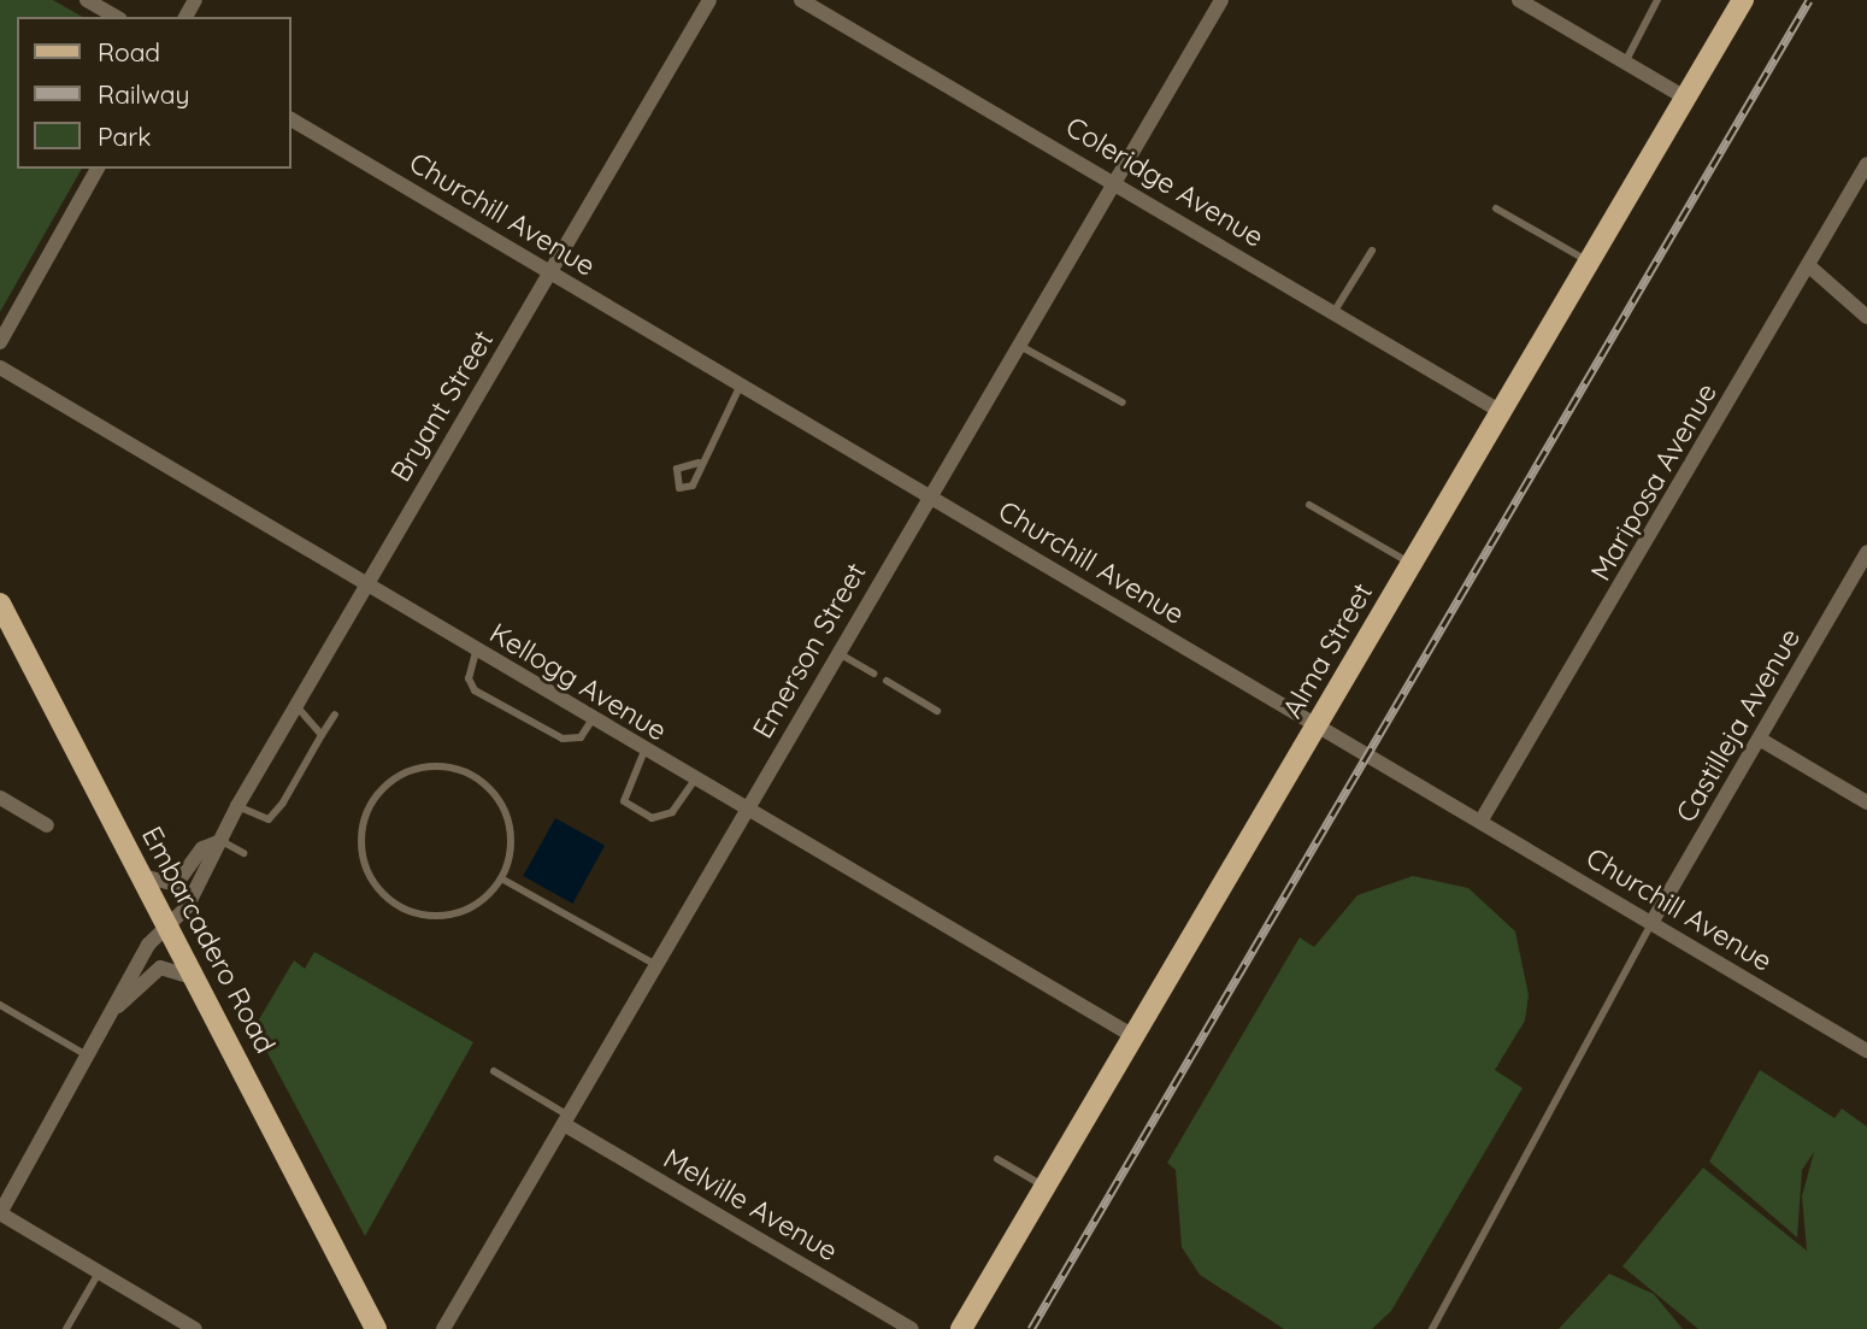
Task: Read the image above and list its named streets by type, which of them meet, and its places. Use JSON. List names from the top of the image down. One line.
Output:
{"streets":{"main road":["Alma Street","Embarcadero Road"],"street":["Coleridge Avenue","Churchill Avenue","Bryant Street","Mariposa Avenue","Emerson Street","Kellogg Avenue","Castilleja Avenue","Melville Avenue"]},"crossings":[["Coleridge Avenue","Emerson Street"],["Coleridge Avenue","Alma Street"],["Churchill Avenue","Bryant Street"],["Churchill Avenue","Mariposa Avenue"],["Churchill Avenue","Emerson Street"],["Churchill Avenue","Alma Street"],["Churchill Avenue","Castilleja Avenue"],["Bryant Street","Kellogg Avenue"],["Bryant Street","Embarcadero Road"],["Emerson Street","Kellogg Avenue"],["Emerson Street","Melville Avenue"],["Alma Street","Kellogg Avenue"]],"legend":["Road","Railway","Park"]}
